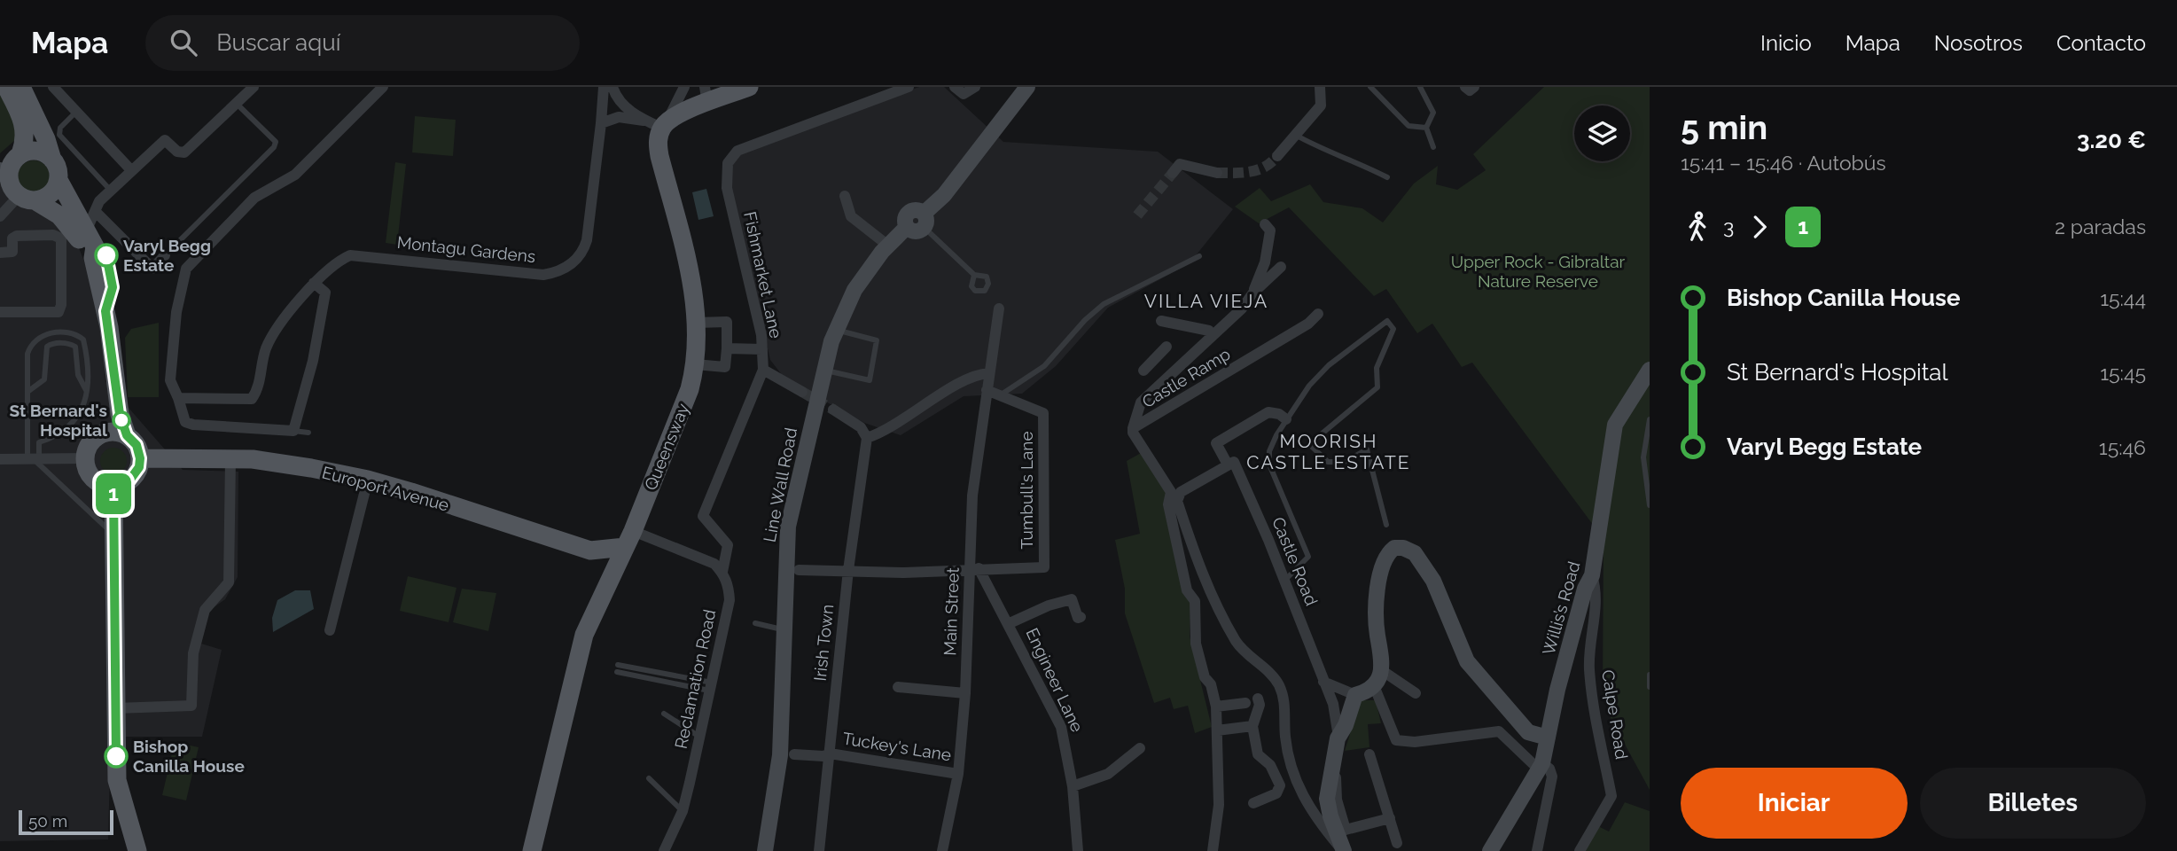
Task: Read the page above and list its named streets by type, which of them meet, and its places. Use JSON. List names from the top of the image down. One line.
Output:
{"streets":{"main road":["Queensway","Europort Avenue"],"street":["Montagu Gardens","Fishmarket Lane","Castle Ramp","Line Wall Road","Tumbull's Lane","Castle Road","Willis’s Road","Main Street","Irish Town","Reclamation Road","Engineer Lane","Calpe Road","Tuckey's Lane"]},"crossings":[["Fishmarket Lane","Reclamation Road"],["Queensway","Europort Avenue"],["Tumbull's Lane","Main Street"],["Tumbull's Lane","Engineer Lane"],["Willis’s Road","Calpe Road"],["Main Street","Engineer Lane"],["Main Street","Tuckey's Lane"],["Irish Town","Tuckey's Lane"]],"districts":["VILLA VIEJA","MOORISH CASTLE ESTATE"],"parks":["Upper Rock - Gibraltar Nature Reserve"],"places":["Varyl Begg Estate","St Bernard's Hospital","Bishop Canilla House"],"lines":["bus line 1"],"scale_bar":"50 m","page":{"header":"Mapa","search":"Buscar aquí","nav":["Inicio","Mapa","Nosotros","Contacto"],"on_map":"1","heading":["5 min","15:41 – 15:46 · Autobús","3.20 €"],"legs":["3","1","2 paradas"],"list":[{"name":"Bishop Canilla House","value":"15:44"},{"name":"St Bernard's Hospital","value":"15:45"},{"name":"Varyl Begg Estate","value":"15:46"}],"buttons":["Iniciar","Billetes"],"scale":"50 m"}}
